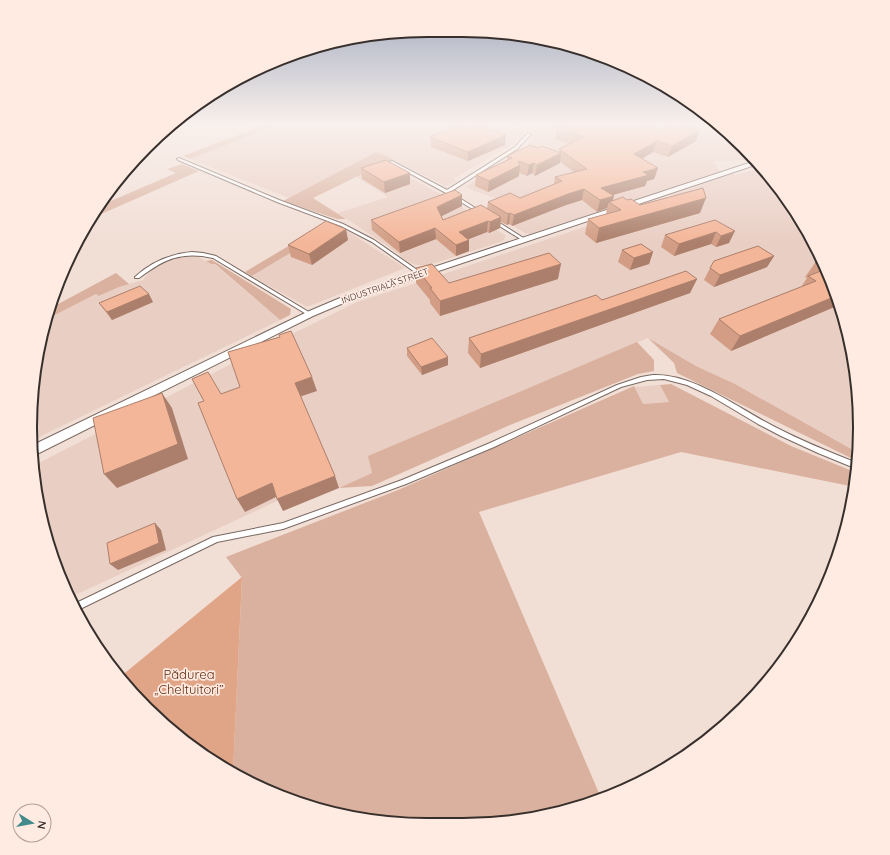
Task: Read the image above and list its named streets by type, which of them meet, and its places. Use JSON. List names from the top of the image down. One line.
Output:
{"streets":{"street":["INDUSTRIALĂ STREET"]},"parks":["Pădurea „Cheltuitori”"],"north":"right"}
